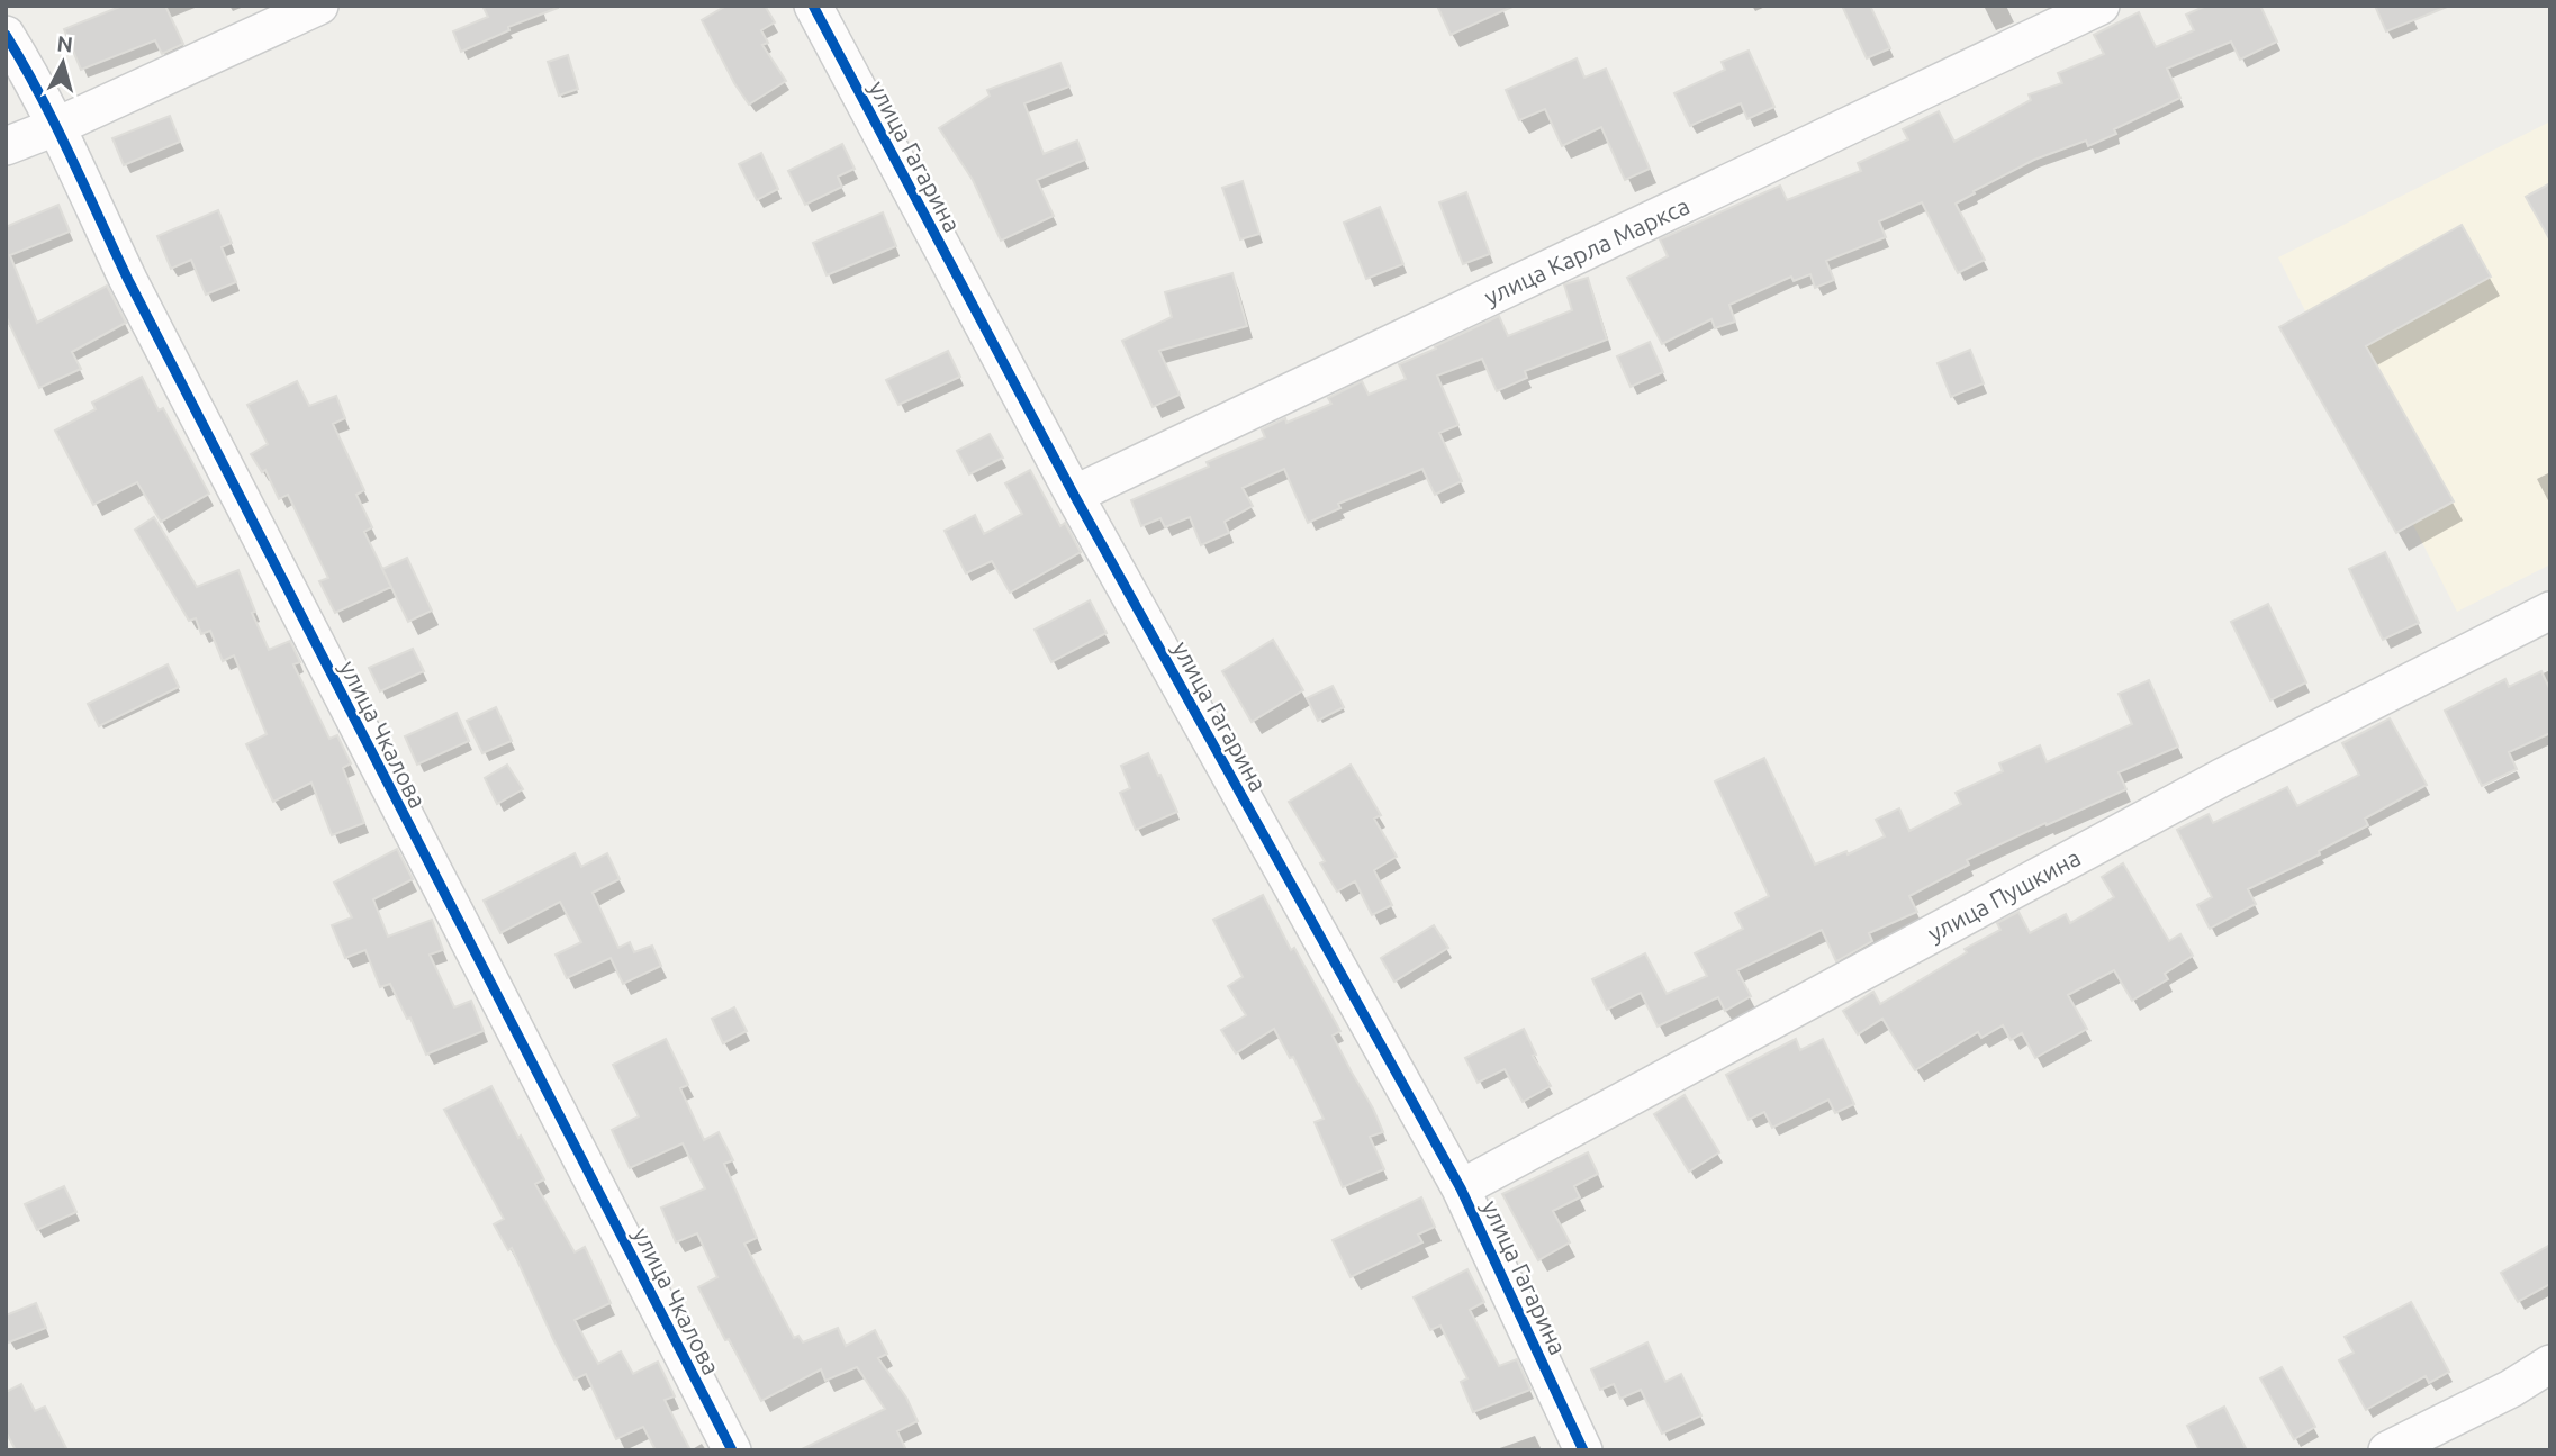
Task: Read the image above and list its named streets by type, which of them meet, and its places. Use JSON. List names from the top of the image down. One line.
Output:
{"streets":{"street":["улица Гагарина","улица Карла Маркса","улица Чкалова","улица Пушкина"]},"crossings":[["улица Гагарина","улица Карла Маркса"],["улица Гагарина","улица Пушкина"]],"north":"top"}
